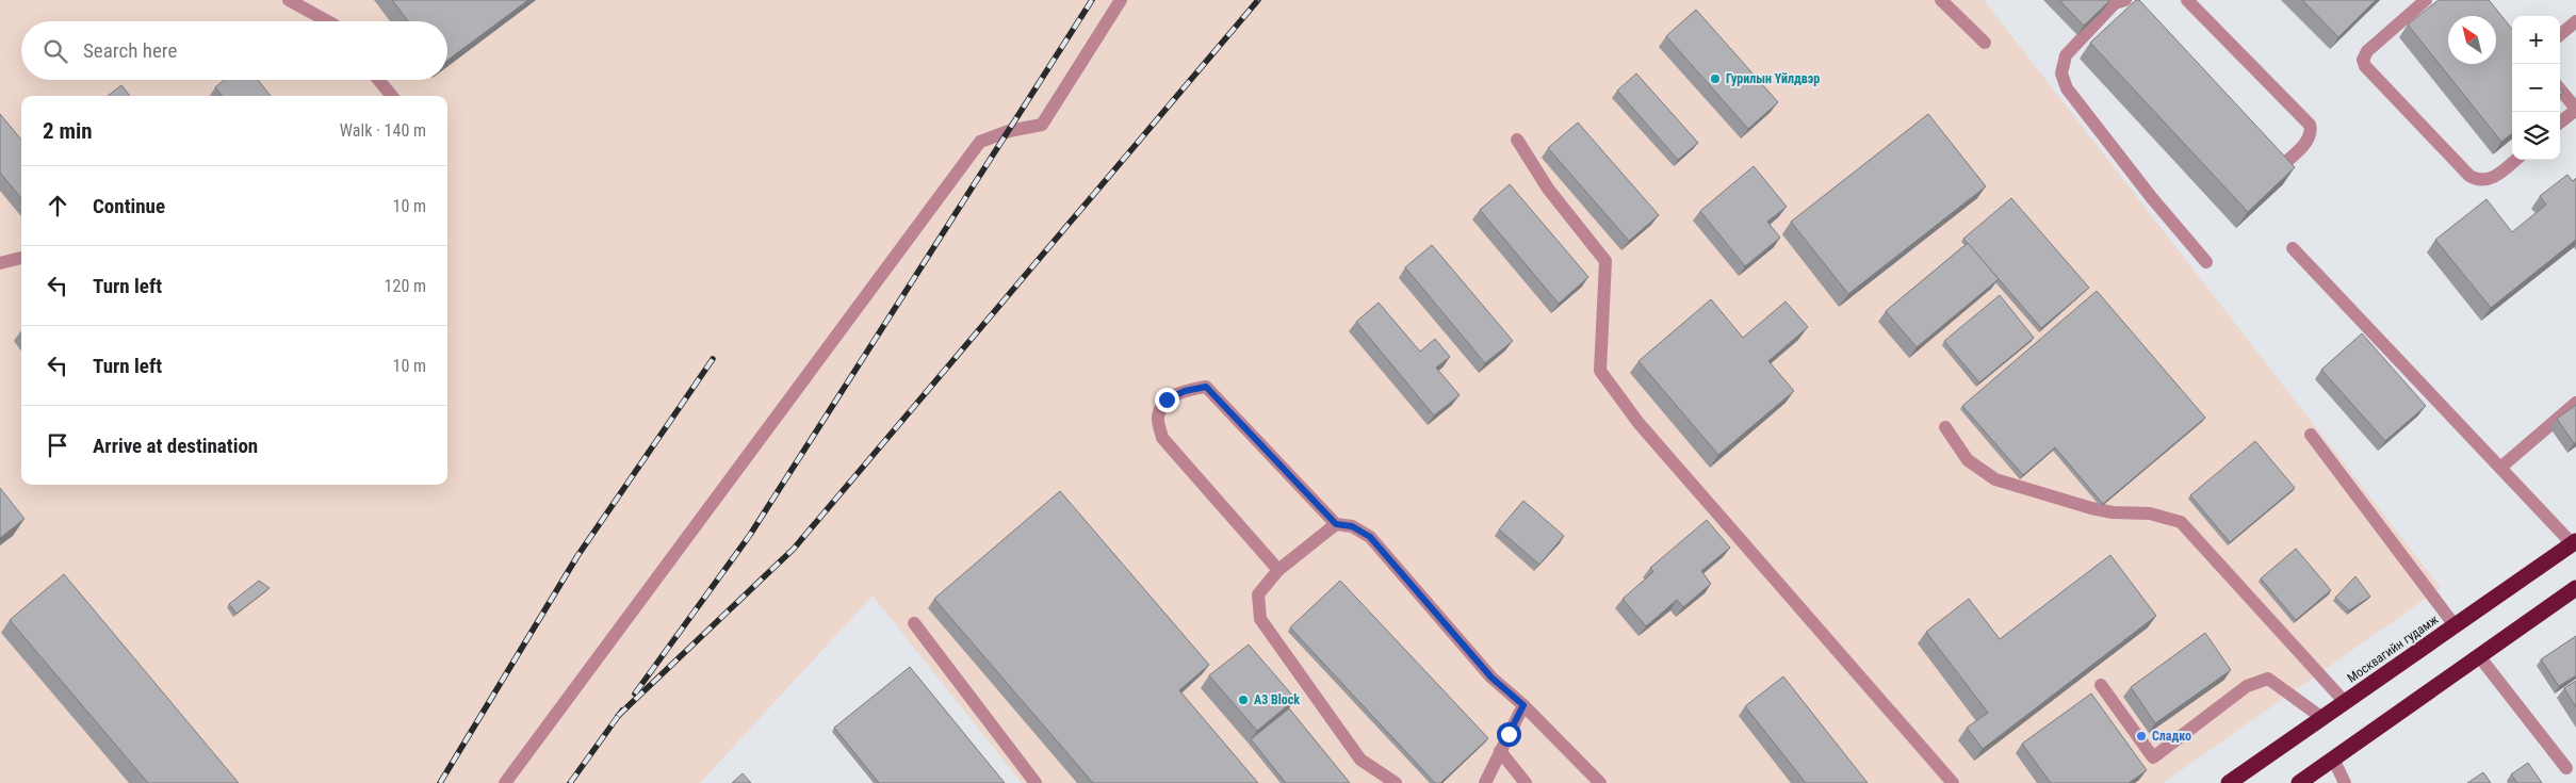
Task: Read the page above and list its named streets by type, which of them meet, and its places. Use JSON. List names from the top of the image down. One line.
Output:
{"streets":{"highway":["Москвагийн гудамж"]},"places":["Гурилын Үйлдвэр","A3 Block","Сладко"],"north":"top left","page":{"map_buttons":["+","−"],"search":"Search here","heading":["2 min","Walk · 140 m"],"list":[["Continue","10 m"],["Turn left","120 m"],["Turn left","10 m"],"Arrive at destination"]}}
